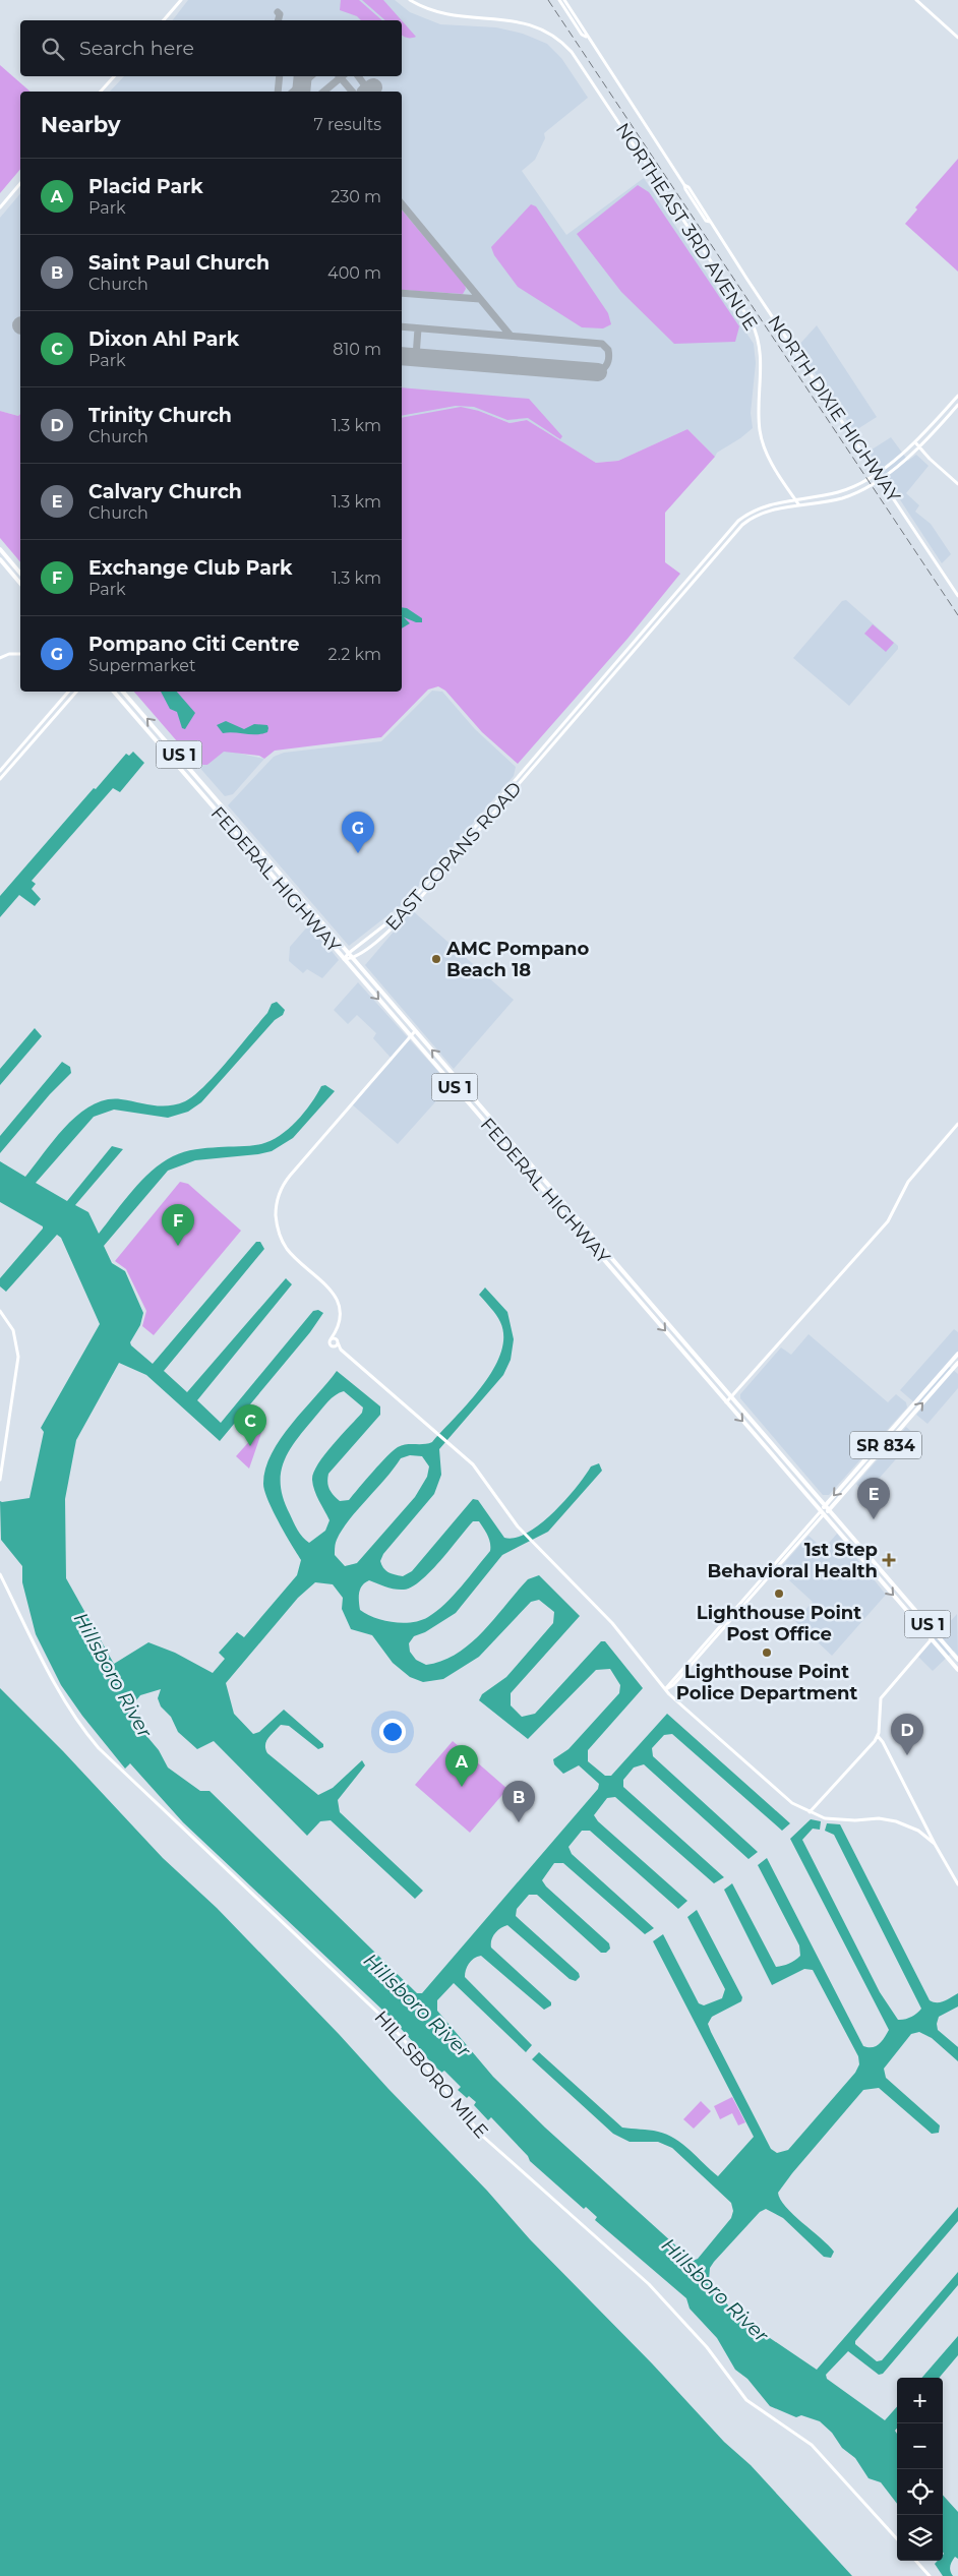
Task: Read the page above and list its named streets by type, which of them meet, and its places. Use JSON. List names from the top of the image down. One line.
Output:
{"streets":{"main road":["NORTHEAST 3RD AVENUE","NORTH DIXIE HIGHWAY","US 1","EAST COPANS ROAD","FEDERAL HIGHWAY","SR 834","HILLSBORO MILE"]},"crossings":[["NORTHEAST 3RD AVENUE","EAST COPANS ROAD"],["NORTH DIXIE HIGHWAY","EAST COPANS ROAD"],["EAST COPANS ROAD","FEDERAL HIGHWAY"],["FEDERAL HIGHWAY","SR 834"]],"water":["Hillsboro River"],"places":{"other":["AMC Pompano Beach 18","Lighthouse Point Post Office","Lighthouse Point Police Department"],"health":["1st Step Behavioral Health"]},"page":{"search":"Search here","heading":["Nearby","7 results"],"list":[{"mark":"A","name":"Placid Park","note":"Park","value":"230 m"},{"mark":"B","name":"Saint Paul Church","note":"Church","value":"400 m"},{"mark":"C","name":"Dixon Ahl Park","note":"Park","value":"810 m"},{"mark":"D","name":"Trinity Church","note":"Church","value":"1.3 km"},{"mark":"E","name":"Calvary Church","note":"Church","value":"1.3 km"},{"mark":"F","name":"Exchange Club Park","note":"Park","value":"1.3 km"},{"mark":"G","name":"Pompano Citi Centre","note":"Supermarket","value":"2.2 km"}],"pins":["G","F","C","E","D","A","B"],"map_buttons":["+","−"]}}
